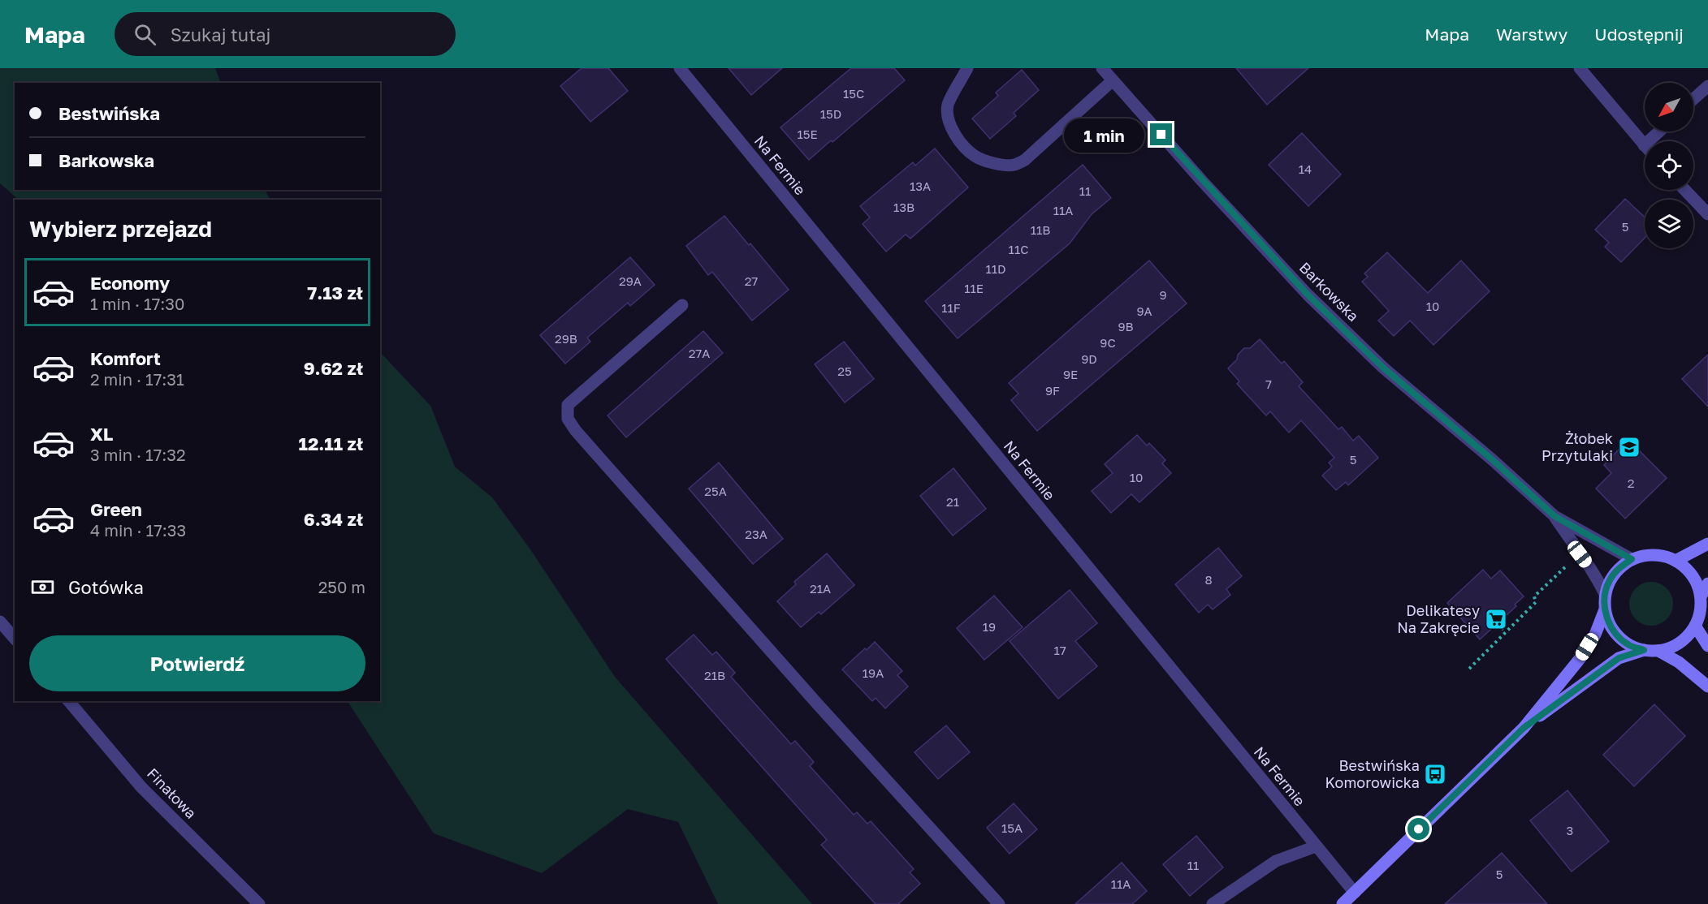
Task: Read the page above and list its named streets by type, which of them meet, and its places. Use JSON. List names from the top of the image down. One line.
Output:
{"streets":{"street":["Na Fermie","Barkowska","Finałowa"]},"places":{"school or university":["Żłobek Przytulaki"],"supermarket":["Delikatesy Na Zakręcie"],"bus stop":["Bestwińska Komorowicka"]},"house_numbers":["15C","15D","15E","14","13A","11","13B","11A","5","11B","11C","11D","29A","27","11E","9","10","11F","9A","9B","29B","9C","27A","9D","25","9E","7","9F","5","10","2","25A","21","23A","8","21A","19","17","19A","21B","15A","3","11","5","11A"],"north":"bottom left","page":{"header":"Mapa","search":"Szukaj tutaj","nav":["Mapa","Warstwy","Udostępnij"],"banner":["Bestwińska","Barkowska"],"bubble":"1 min","heading":"Wybierz przejazd","list":[{"name":"Economy","note":"1 min · 17:30","value":"7.13 zł"},{"name":"Komfort","note":"2 min · 17:31","value":"9.62 zł"},{"name":"XL","note":"3 min · 17:32","value":"12.11 zł"},{"name":"Green","note":"4 min · 17:33","value":"6.34 zł"}],"pay":["Gotówka","250 m"],"buttons":"Potwierdź"}}
